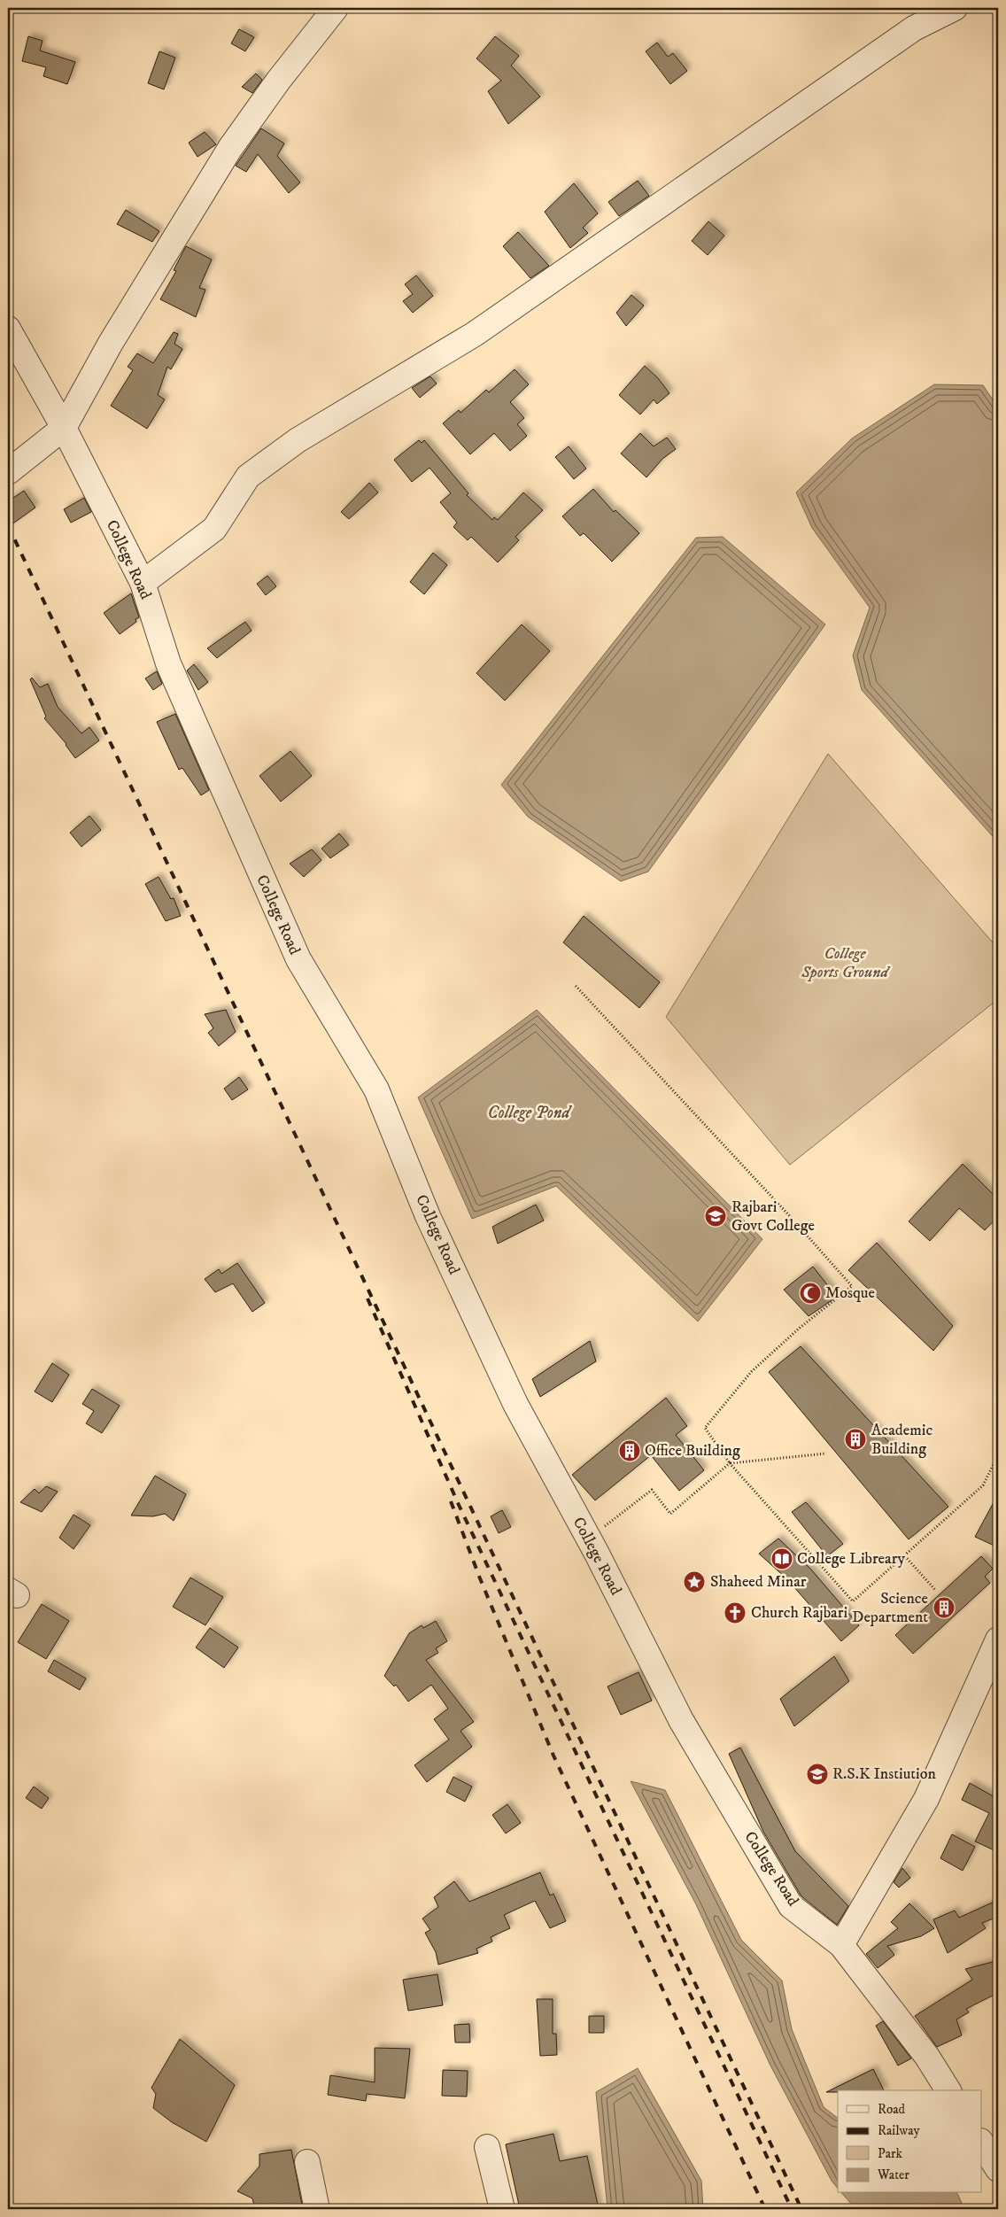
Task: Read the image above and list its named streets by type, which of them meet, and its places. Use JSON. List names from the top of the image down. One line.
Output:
{"streets":{"street":["College Road"]},"water":["College Pond"],"parks":["College Sports Ground"],"places":{"school or university":["Rajbari Govt College","R.S.K Instiution"],"mosque":["Mosque"],"building":["Academic Building","Office Building","Science Department"],"library":["College Libreary"],"place":["Shaheed Minar"],"church":["Church Rajbari"]},"legend":["Road","Railway","Park","Water"]}
